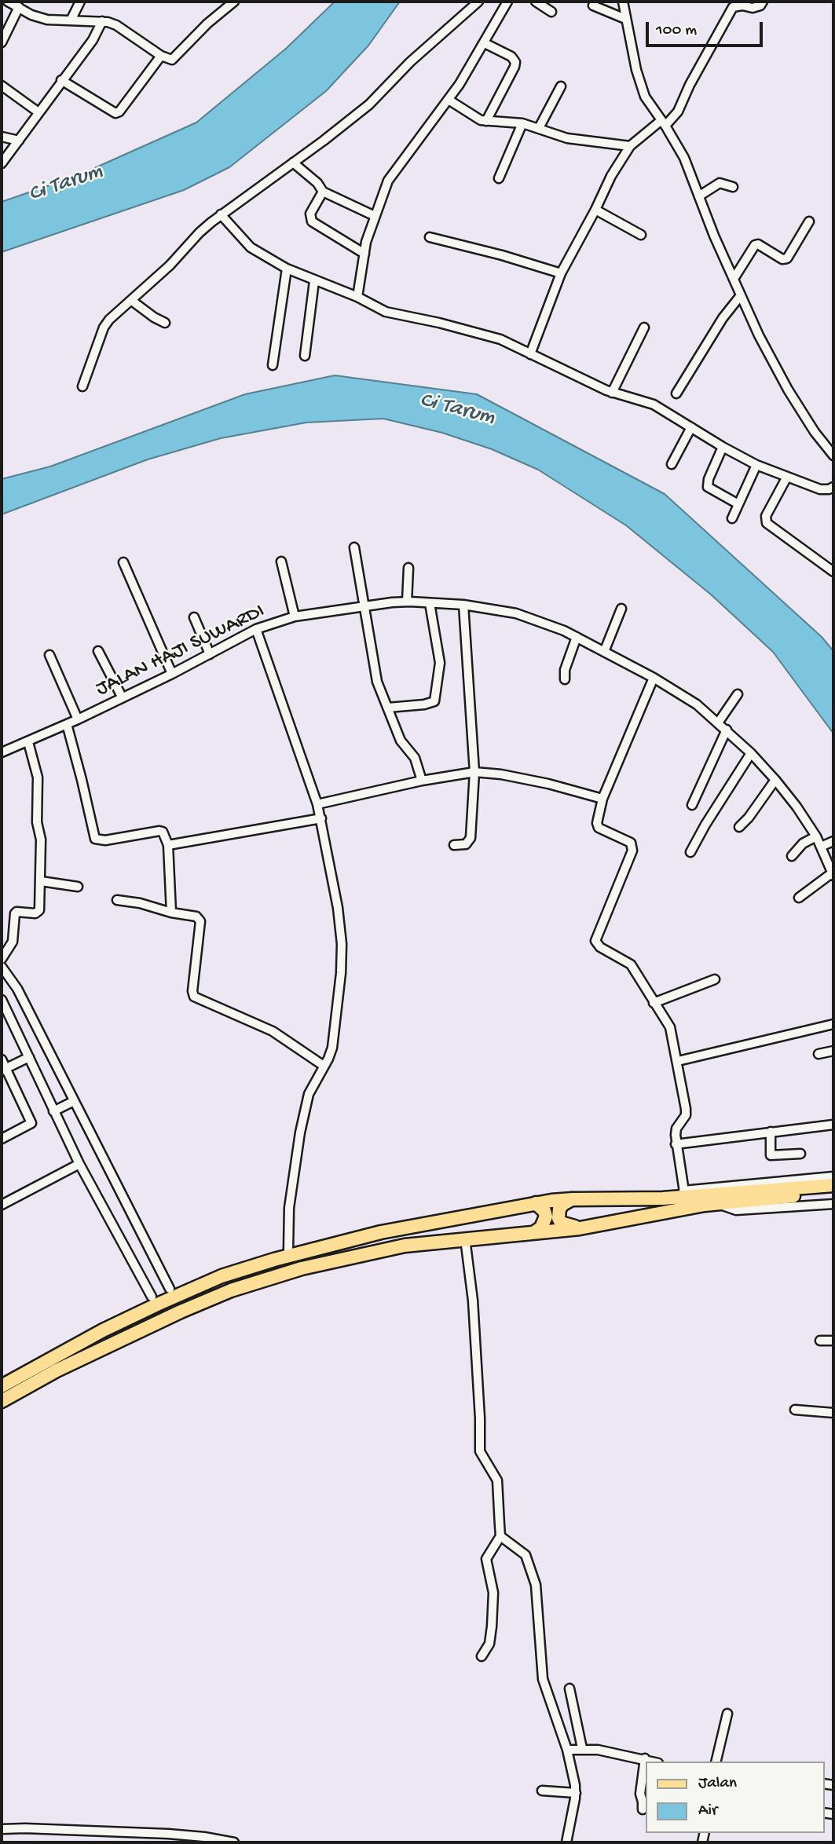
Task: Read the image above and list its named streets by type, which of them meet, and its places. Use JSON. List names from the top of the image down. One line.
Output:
{"streets":{"street":["JALAN HAJI SUWARDI"]},"water":["Ci Tarum"],"legend":["Jalan","Air"],"scale_bar":"100 m"}
